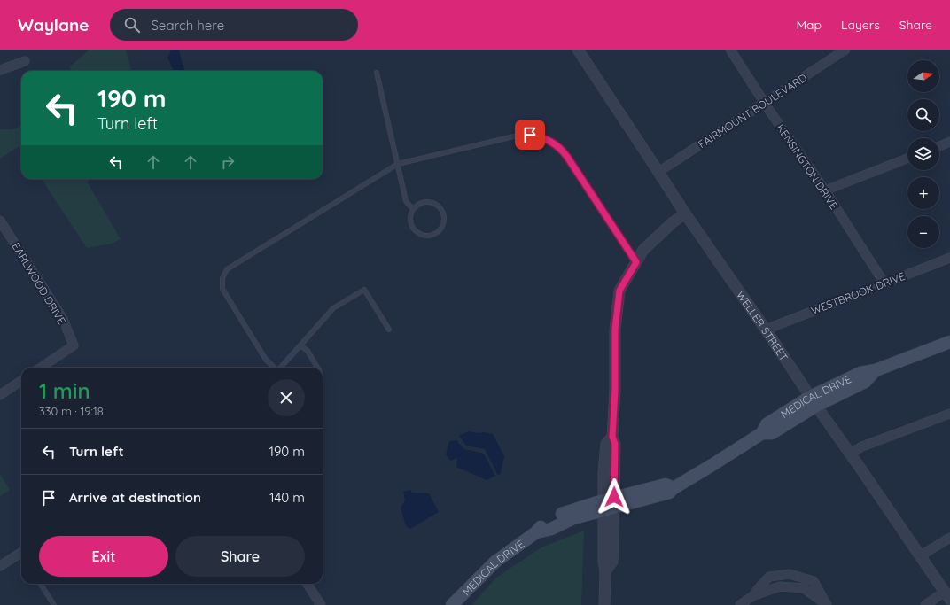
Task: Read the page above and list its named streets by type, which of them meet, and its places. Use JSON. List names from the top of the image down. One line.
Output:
{"streets":{"main road":["MEDICAL DRIVE"],"street":["FAIRMOUNT BOULEVARD","KENSINGTON DRIVE","EARLWOOD DRIVE","WESTBROOK DRIVE","WELLER STREET"]},"crossings":[["FAIRMOUNT BOULEVARD","KENSINGTON DRIVE"],["FAIRMOUNT BOULEVARD","WELLER STREET"],["KENSINGTON DRIVE","WESTBROOK DRIVE"],["WESTBROOK DRIVE","WELLER STREET"],["WELLER STREET","MEDICAL DRIVE"]],"north":"right","page":{"header":"Waylane","search":"Search here","nav":["Map","Layers","Share"],"map_buttons":["+","−"],"turn":["190 m","Turn left"],"heading":["1 min","330 m · 19:18"],"list":[{"name":"Turn left","value":"190 m"},{"name":"Arrive at destination","value":"140 m"}],"buttons":["Exit","Share"]}}
